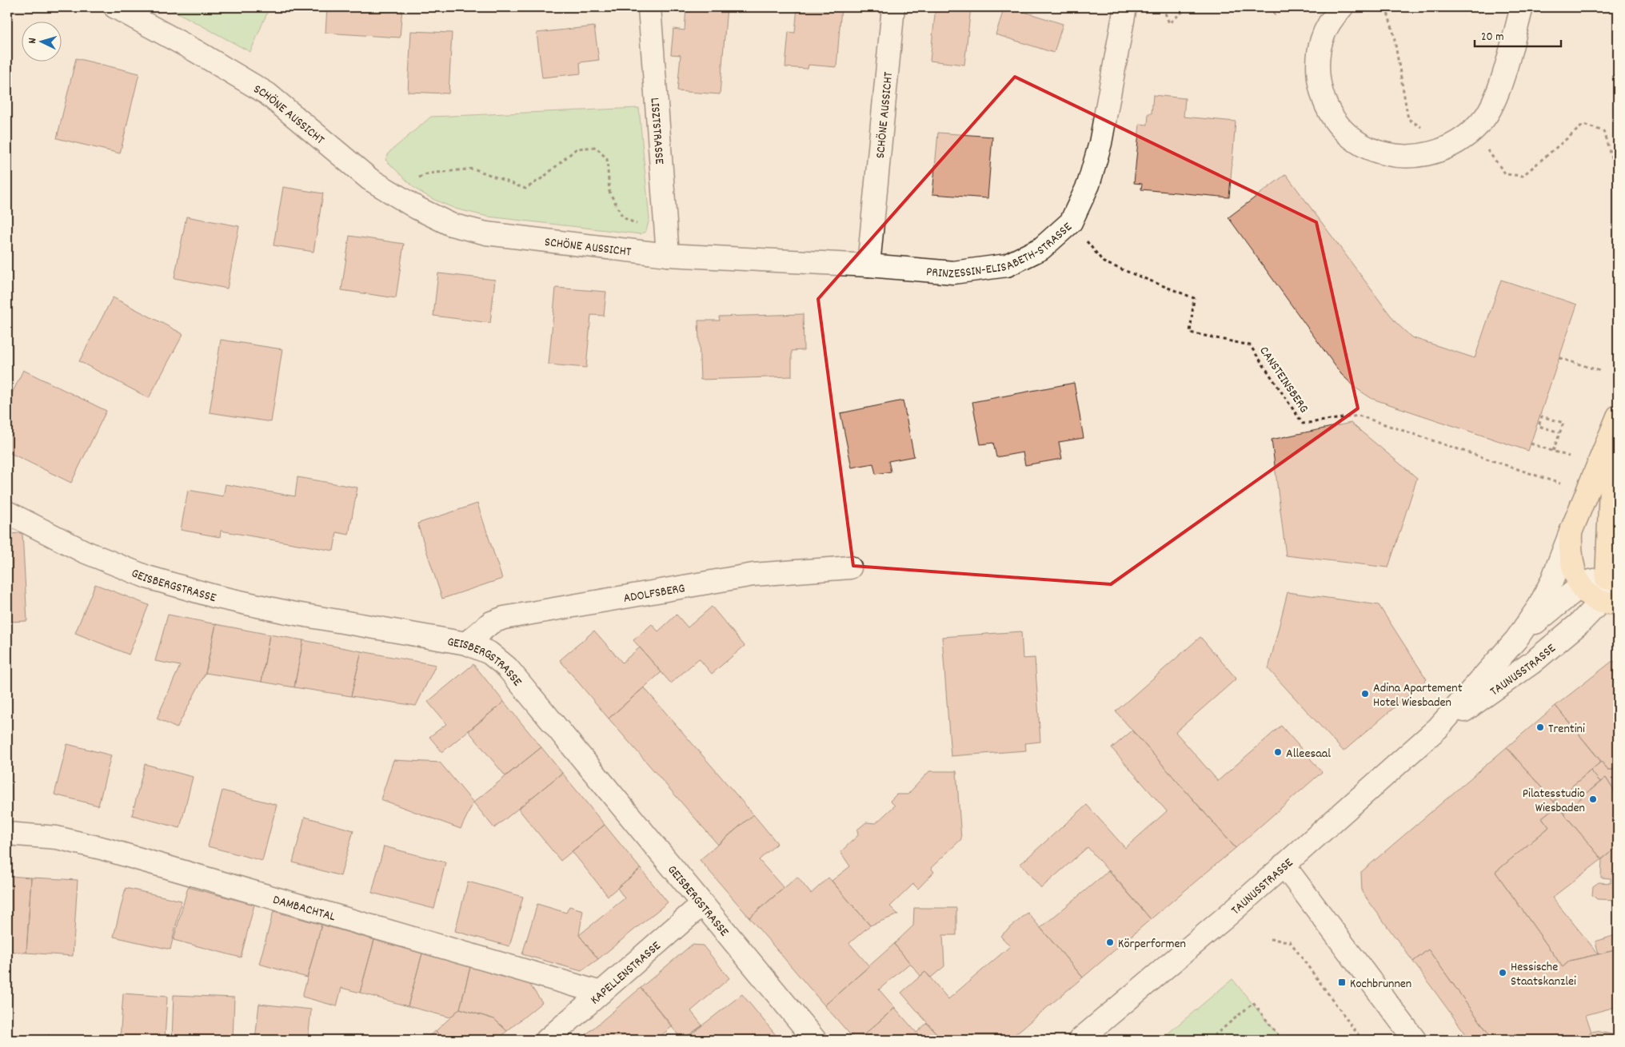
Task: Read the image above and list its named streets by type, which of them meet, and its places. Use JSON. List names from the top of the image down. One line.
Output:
{"streets":{"street":["SCHÖNE AUSSICHT","LISZTSTRASSE","PRINZESSIN-ELISABETH-STRASSE","GEISBERGSTRASSE","ADOLFSBERG","TAUNUSSTRASSE","DAMBACHTAL","KAPELLENSTRASSE"],"path":["CANSTEINSBERG"]},"crossings":[["SCHÖNE AUSSICHT","LISZTSTRASSE"],["SCHÖNE AUSSICHT","PRINZESSIN-ELISABETH-STRASSE"],["PRINZESSIN-ELISABETH-STRASSE","CANSTEINSBERG"],["GEISBERGSTRASSE","ADOLFSBERG"],["GEISBERGSTRASSE","KAPELLENSTRASSE"],["DAMBACHTAL","KAPELLENSTRASSE"]],"places":{"other":["Adina Apartement Hotel Wiesbaden","Trentini","Alleesaal","Pilatesstudio Wiesbaden","Körperformen","Hessische Staatskanzlei"],"transit":["Kochbrunnen"]},"scale_bar":"20 m","north":"left"}
